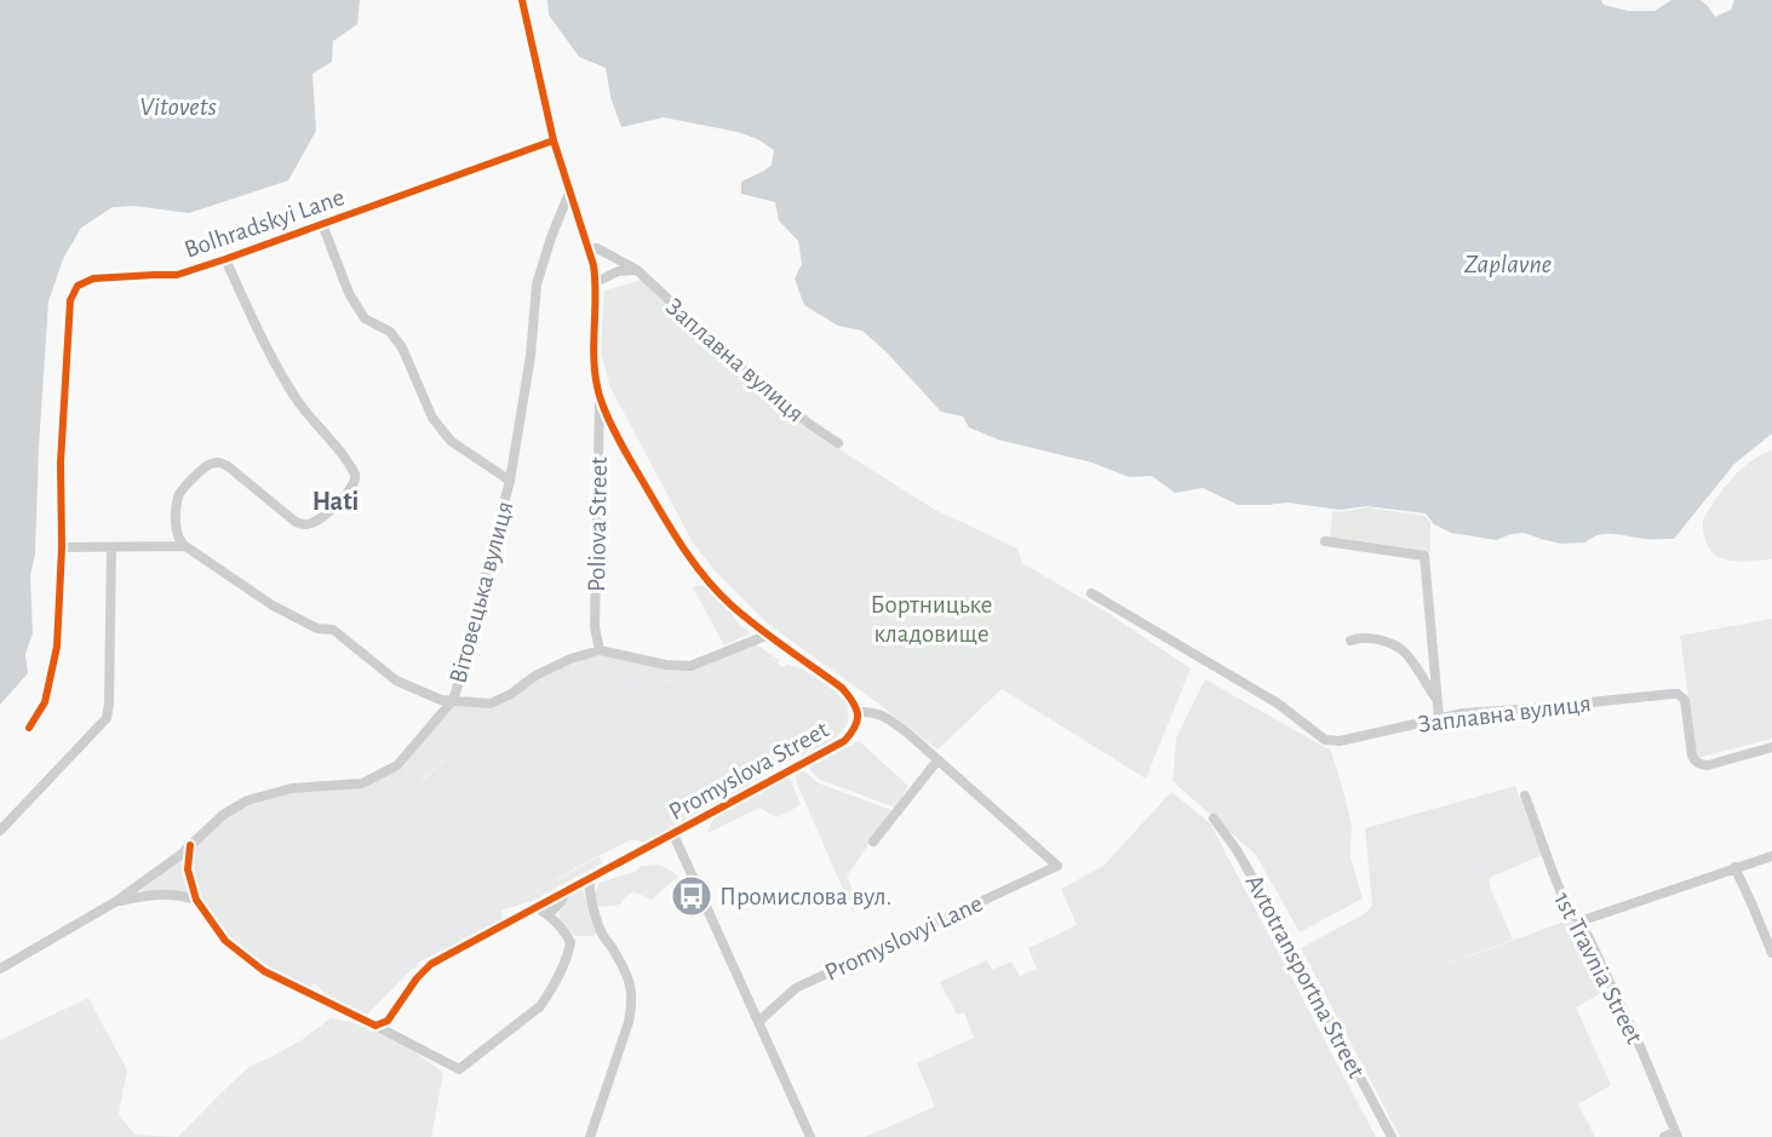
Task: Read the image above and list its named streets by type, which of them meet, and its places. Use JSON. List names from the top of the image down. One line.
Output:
{"streets":{"street":["Bolhradskyi Lane","Заплавна вулиця","Poliova Street","Вітовецька вулиця","Promyslova Street","Promyslovyi Lane","1st Travnia Street","Avtotransportna Street"]},"crossings":[["Заплавна вулиця","Promyslova Street"],["Poliova Street","Promyslova Street"],["Вітовецька вулиця","Promyslova Street"],["Promyslova Street","Promyslovyi Lane"]],"districts":["Hati"],"water":["Vitovets","Zaplavne"],"parks":["Бортницьке кладовище"],"places":{"bus stop":["Промислова вул."]}}
